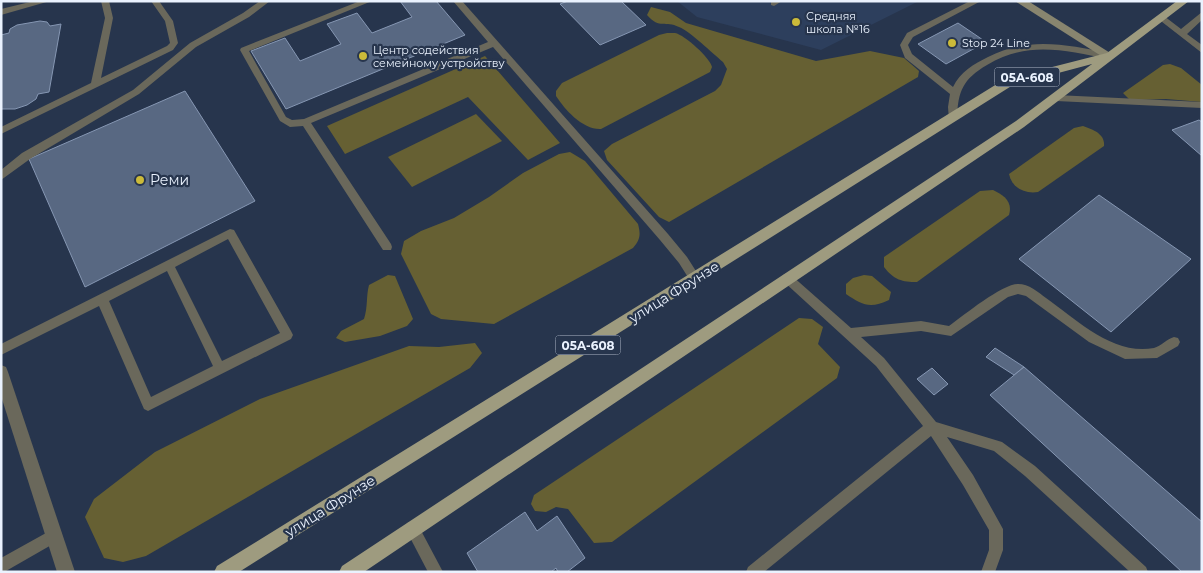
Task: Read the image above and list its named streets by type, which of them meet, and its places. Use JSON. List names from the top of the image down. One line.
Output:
{"streets":{"main road":["05А-608","улица Фрунзе"]},"places":["Средняя школа №16","Stop 24 Line","Центр содействия семейному устройству","Реми"]}
